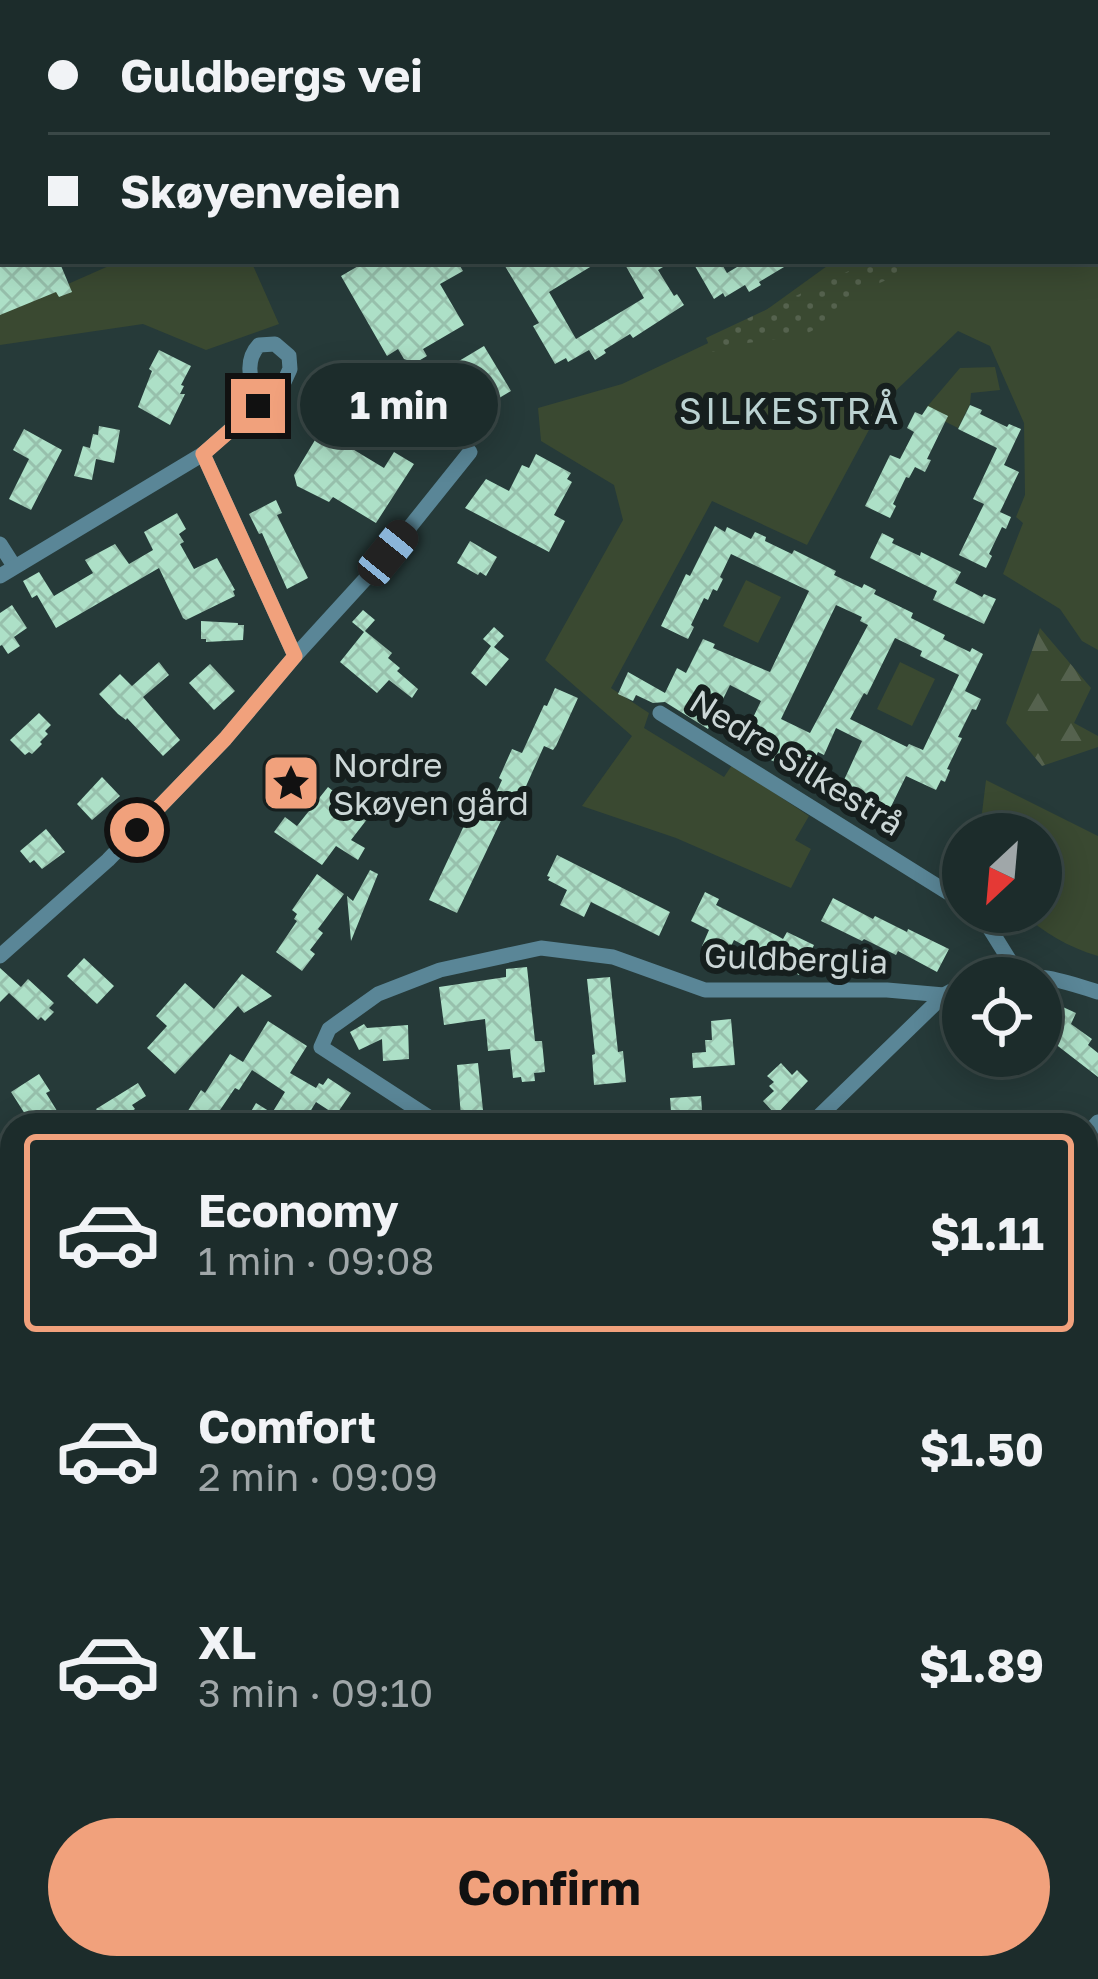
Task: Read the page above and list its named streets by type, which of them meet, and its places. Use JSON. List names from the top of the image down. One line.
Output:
{"streets":{"street":["Nedre Silkestrå","Guldberglia"]},"districts":["SILKESTRÅ"],"places":{"place":["Nordre Skøyen gård"]},"north":"bottom left","page":{"banner":["Guldbergs vei","Skøyenveien"],"bubble":"1 min","list":[{"name":"Economy","note":"1 min · 09:08","value":"$1.11"},{"name":"Comfort","note":"2 min · 09:09","value":"$1.50"},{"name":"XL","note":"3 min · 09:10","value":"$1.89"}],"buttons":"Confirm"}}
